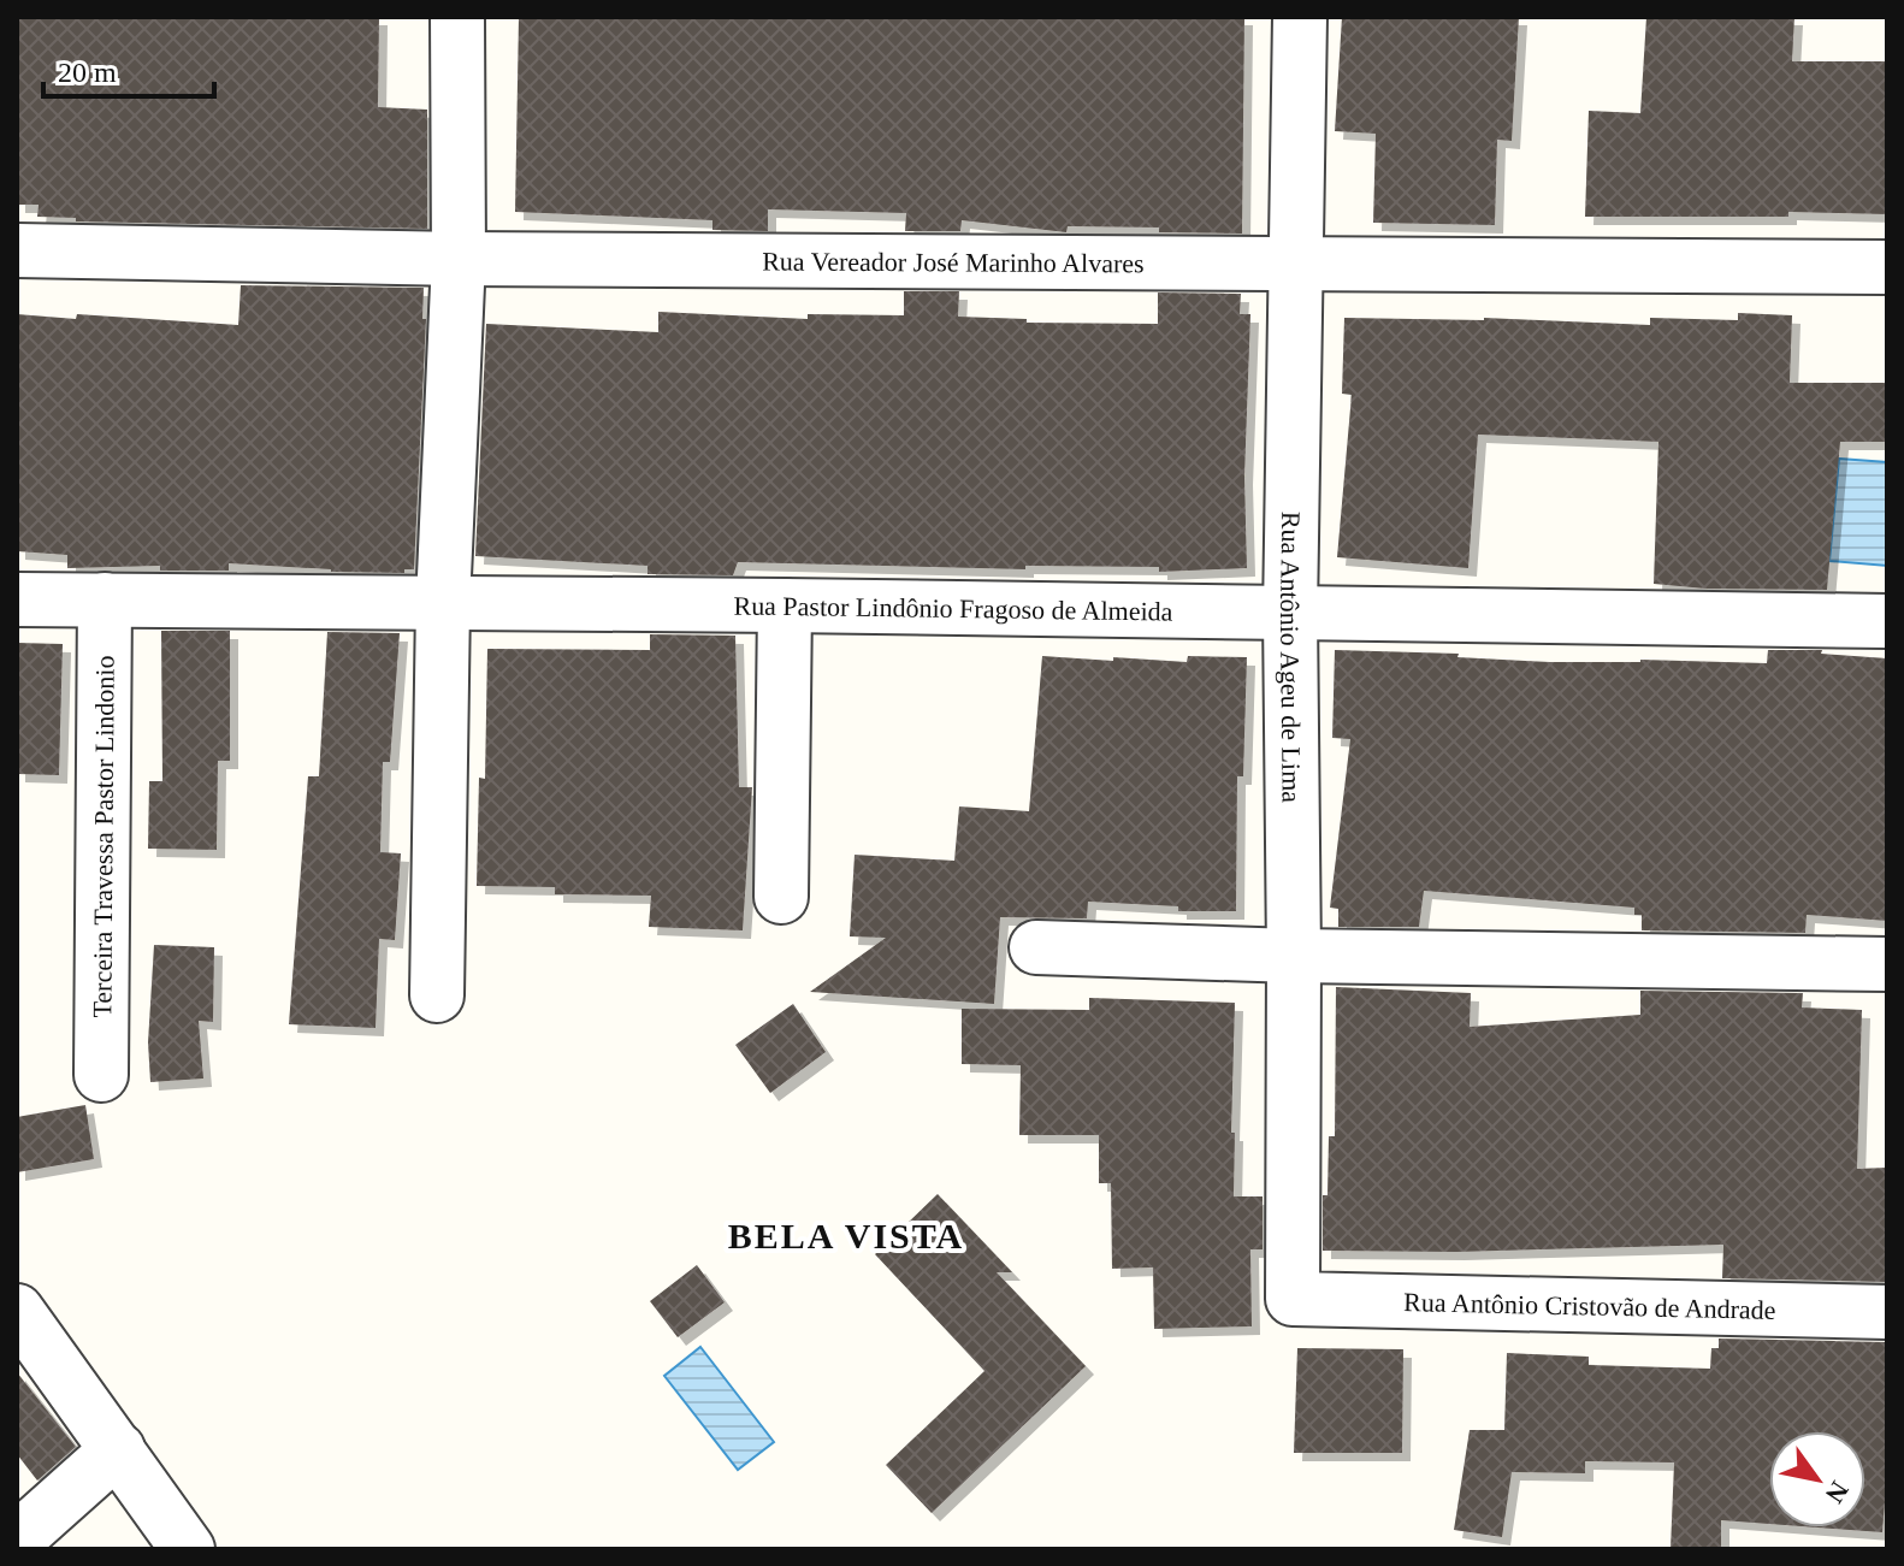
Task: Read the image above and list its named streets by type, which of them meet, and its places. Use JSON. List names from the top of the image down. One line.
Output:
{"streets":{"street":["Rua Vereador José Marinho Alvares","Rua Pastor Lindônio Fragoso de Almeida","Rua Antônio Ageu de Lima","Terceira Travessa Pastor Lindonio","Rua Antônio Cristovão de Andrade"]},"crossings":[["Rua Vereador José Marinho Alvares","Rua Antônio Ageu de Lima"],["Rua Pastor Lindônio Fragoso de Almeida","Rua Antônio Ageu de Lima"],["Rua Pastor Lindônio Fragoso de Almeida","Terceira Travessa Pastor Lindonio"],["Rua Antônio Ageu de Lima","Rua Antônio Cristovão de Andrade"]],"districts":["BELA VISTA"],"scale_bar":"20 m","north":"bottom right"}
